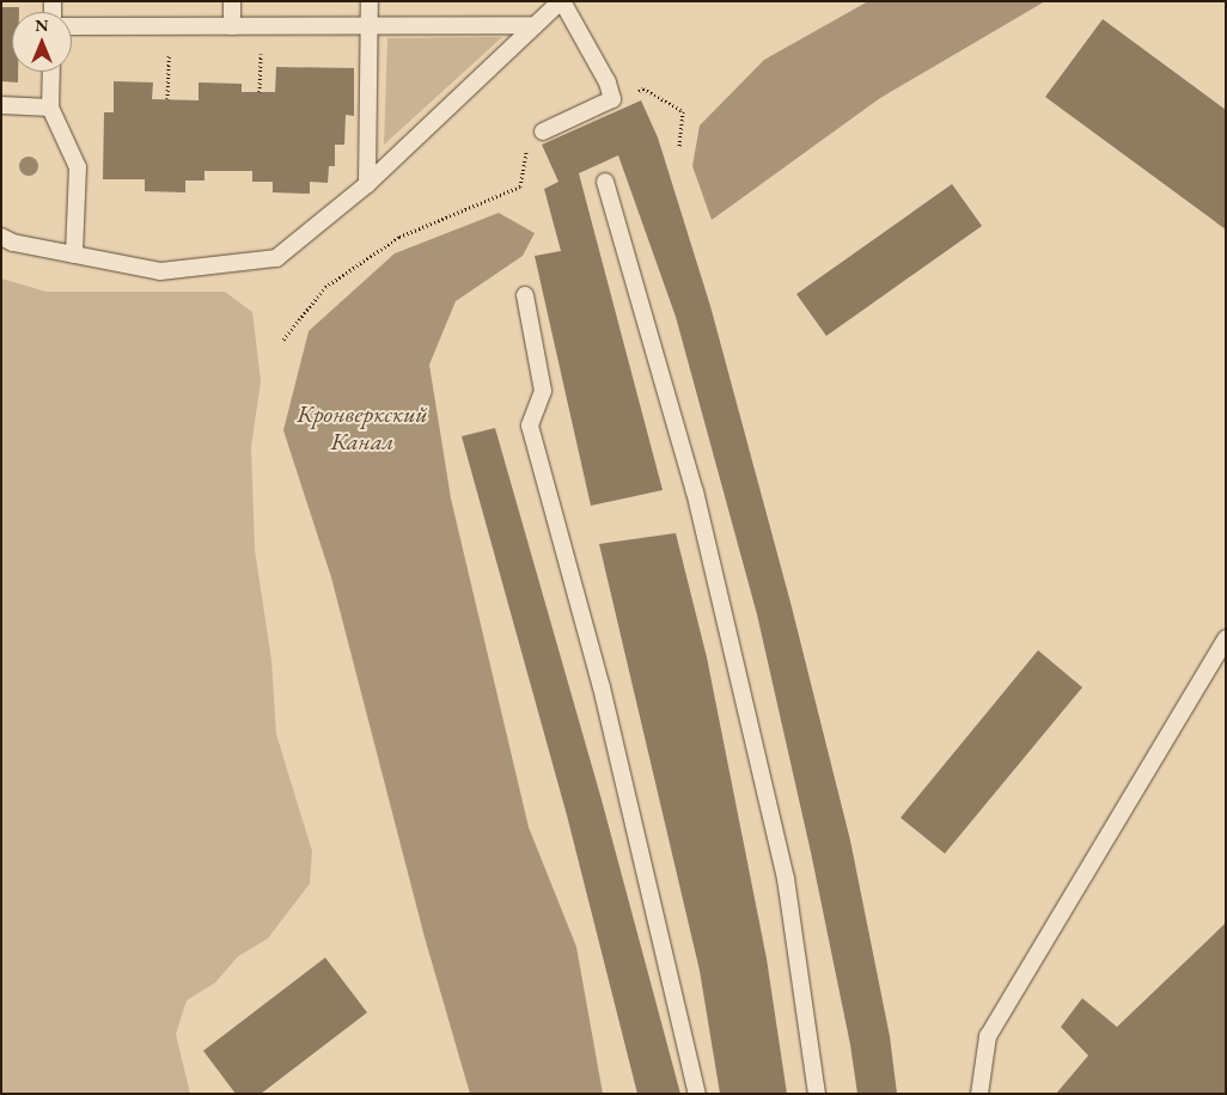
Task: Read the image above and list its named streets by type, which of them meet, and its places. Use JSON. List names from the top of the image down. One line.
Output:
{"water":["Кронверкский Канал"],"north":"top"}
